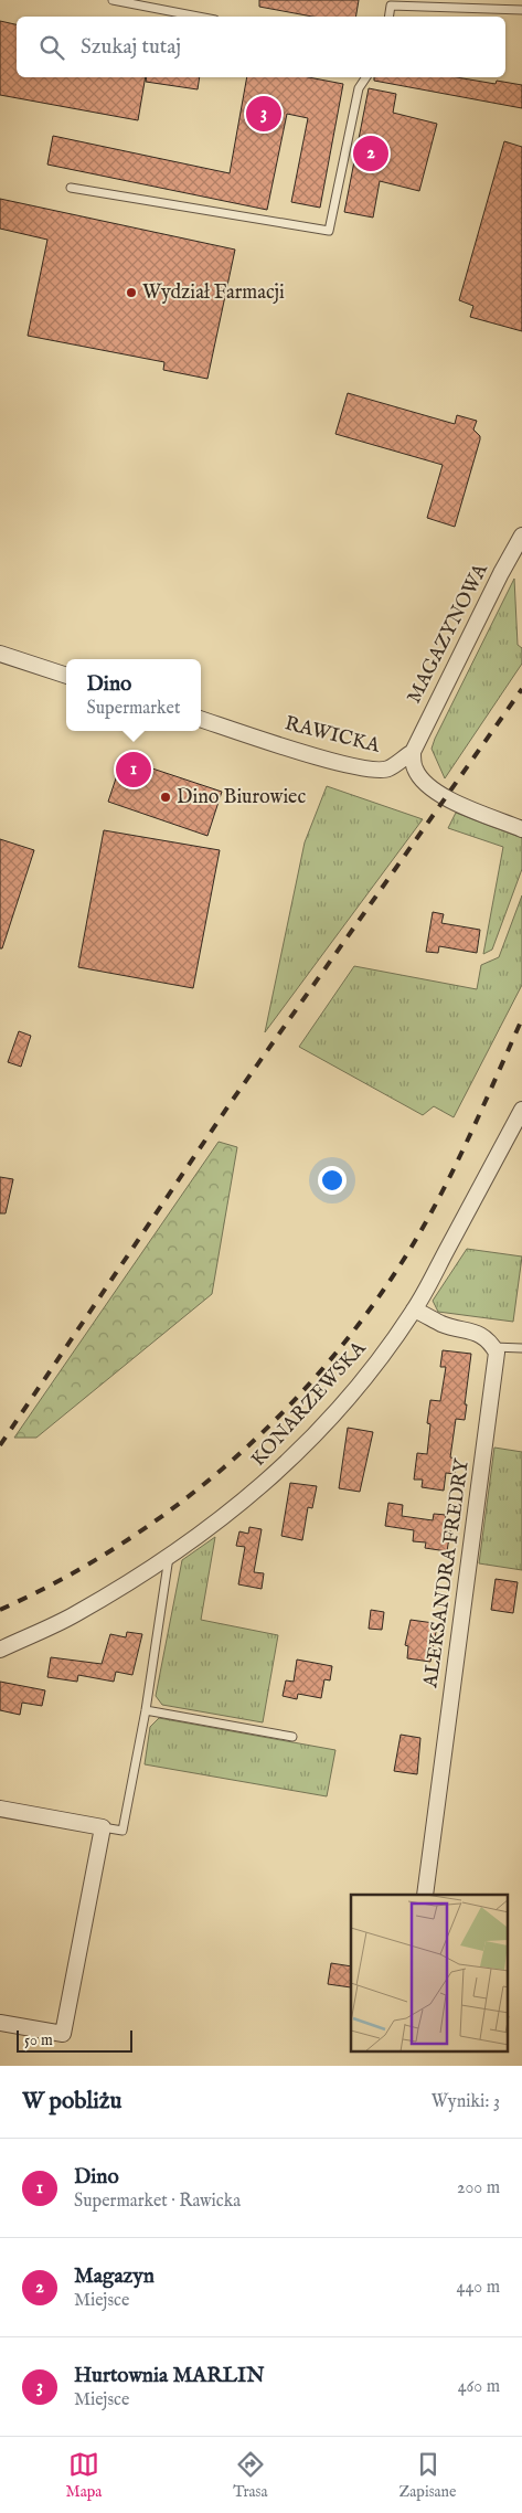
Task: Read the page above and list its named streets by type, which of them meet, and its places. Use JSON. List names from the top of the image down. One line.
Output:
{"streets":{"street":["MAGAZYNOWA","RAWICKA","KONARZEWSKA","ALEKSANDRA FREDRY"]},"crossings":[["MAGAZYNOWA","RAWICKA"]],"places":["Wydział Farmacji","Dino Biurowiec"],"scale_bar":"50 m","page":{"search":"Szukaj tutaj","pins":["3","2","1"],"popup":["Dino","Supermarket"],"scale":"50 m","heading":["W pobliżu","Wyniki: 3"],"list":[{"mark":"1","name":"Dino","note":"Supermarket · Rawicka","value":"200 m"},{"mark":"2","name":"Magazyn","note":"Miejsce","value":"440 m"},{"mark":"3","name":"Hurtownia MARLIN","note":"Miejsce","value":"460 m"}],"nav":["Mapa","Trasa","Zapisane"]}}
